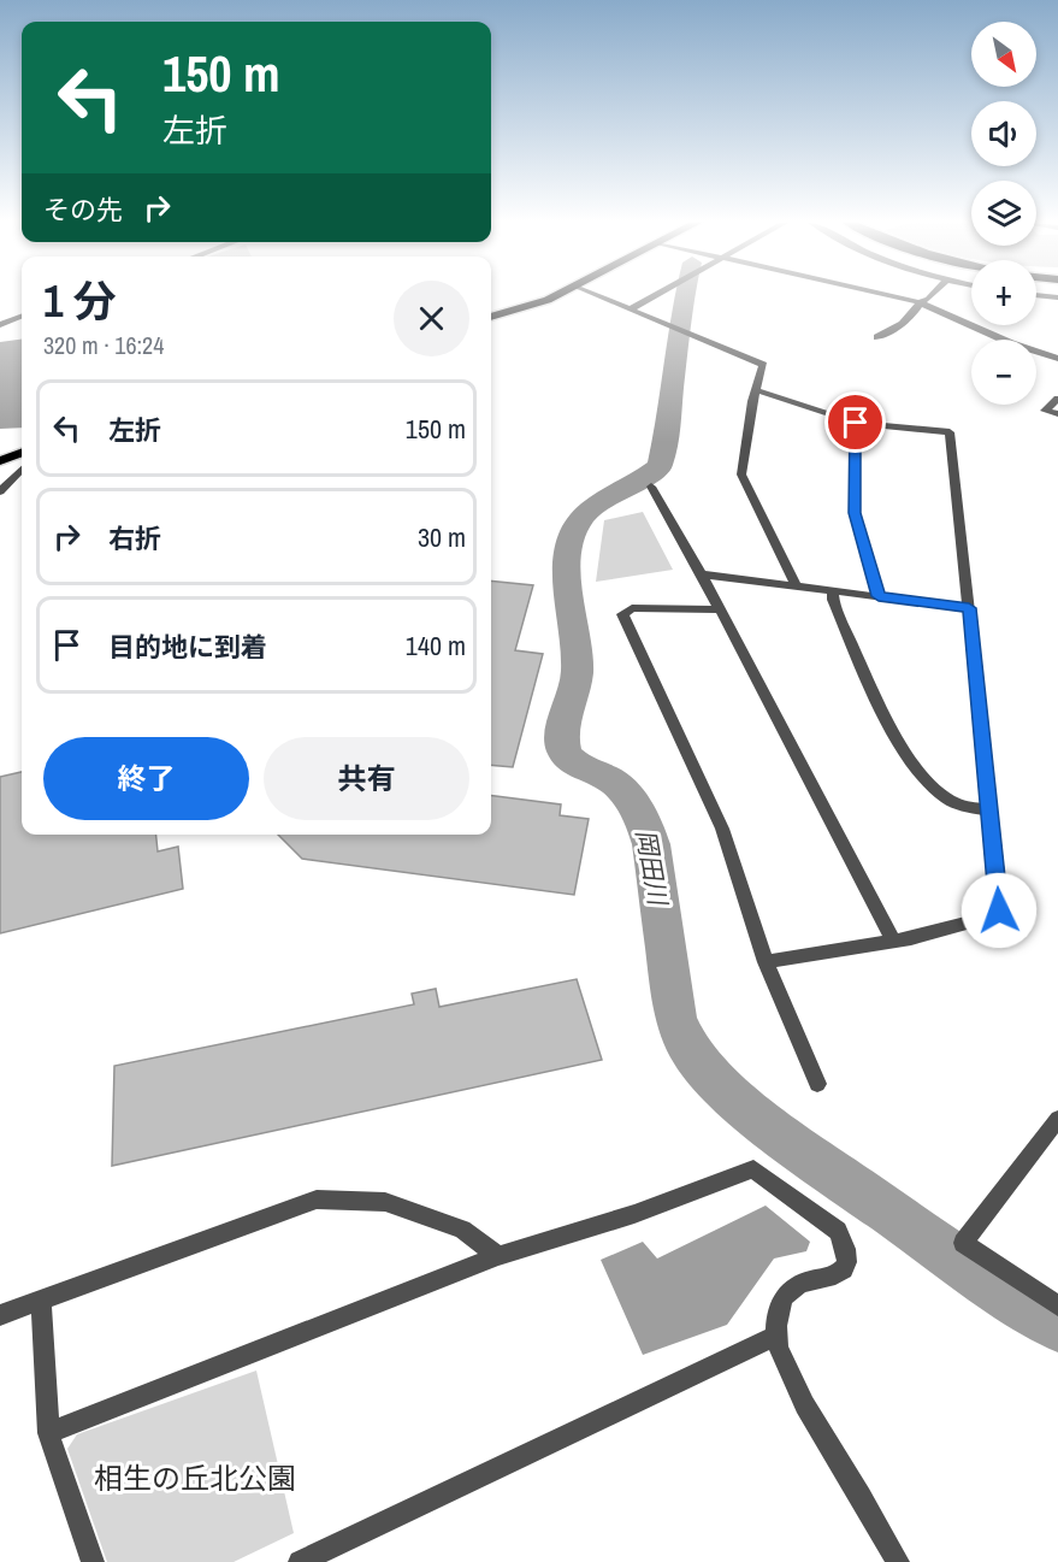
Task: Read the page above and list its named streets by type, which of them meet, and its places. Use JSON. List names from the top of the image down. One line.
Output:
{"water":["岡田川"],"parks":["相生の丘北公園"],"north":"bottom right","page":{"map_buttons":["+","−"],"turn":["150 m","左折"],"then":"その先","heading":["1 分","320 m · 16:24"],"list":[{"name":"左折","value":"150 m"},{"name":"右折","value":"30 m"},{"name":"目的地に到着","value":"140 m"}],"buttons":["終了","共有"]}}
